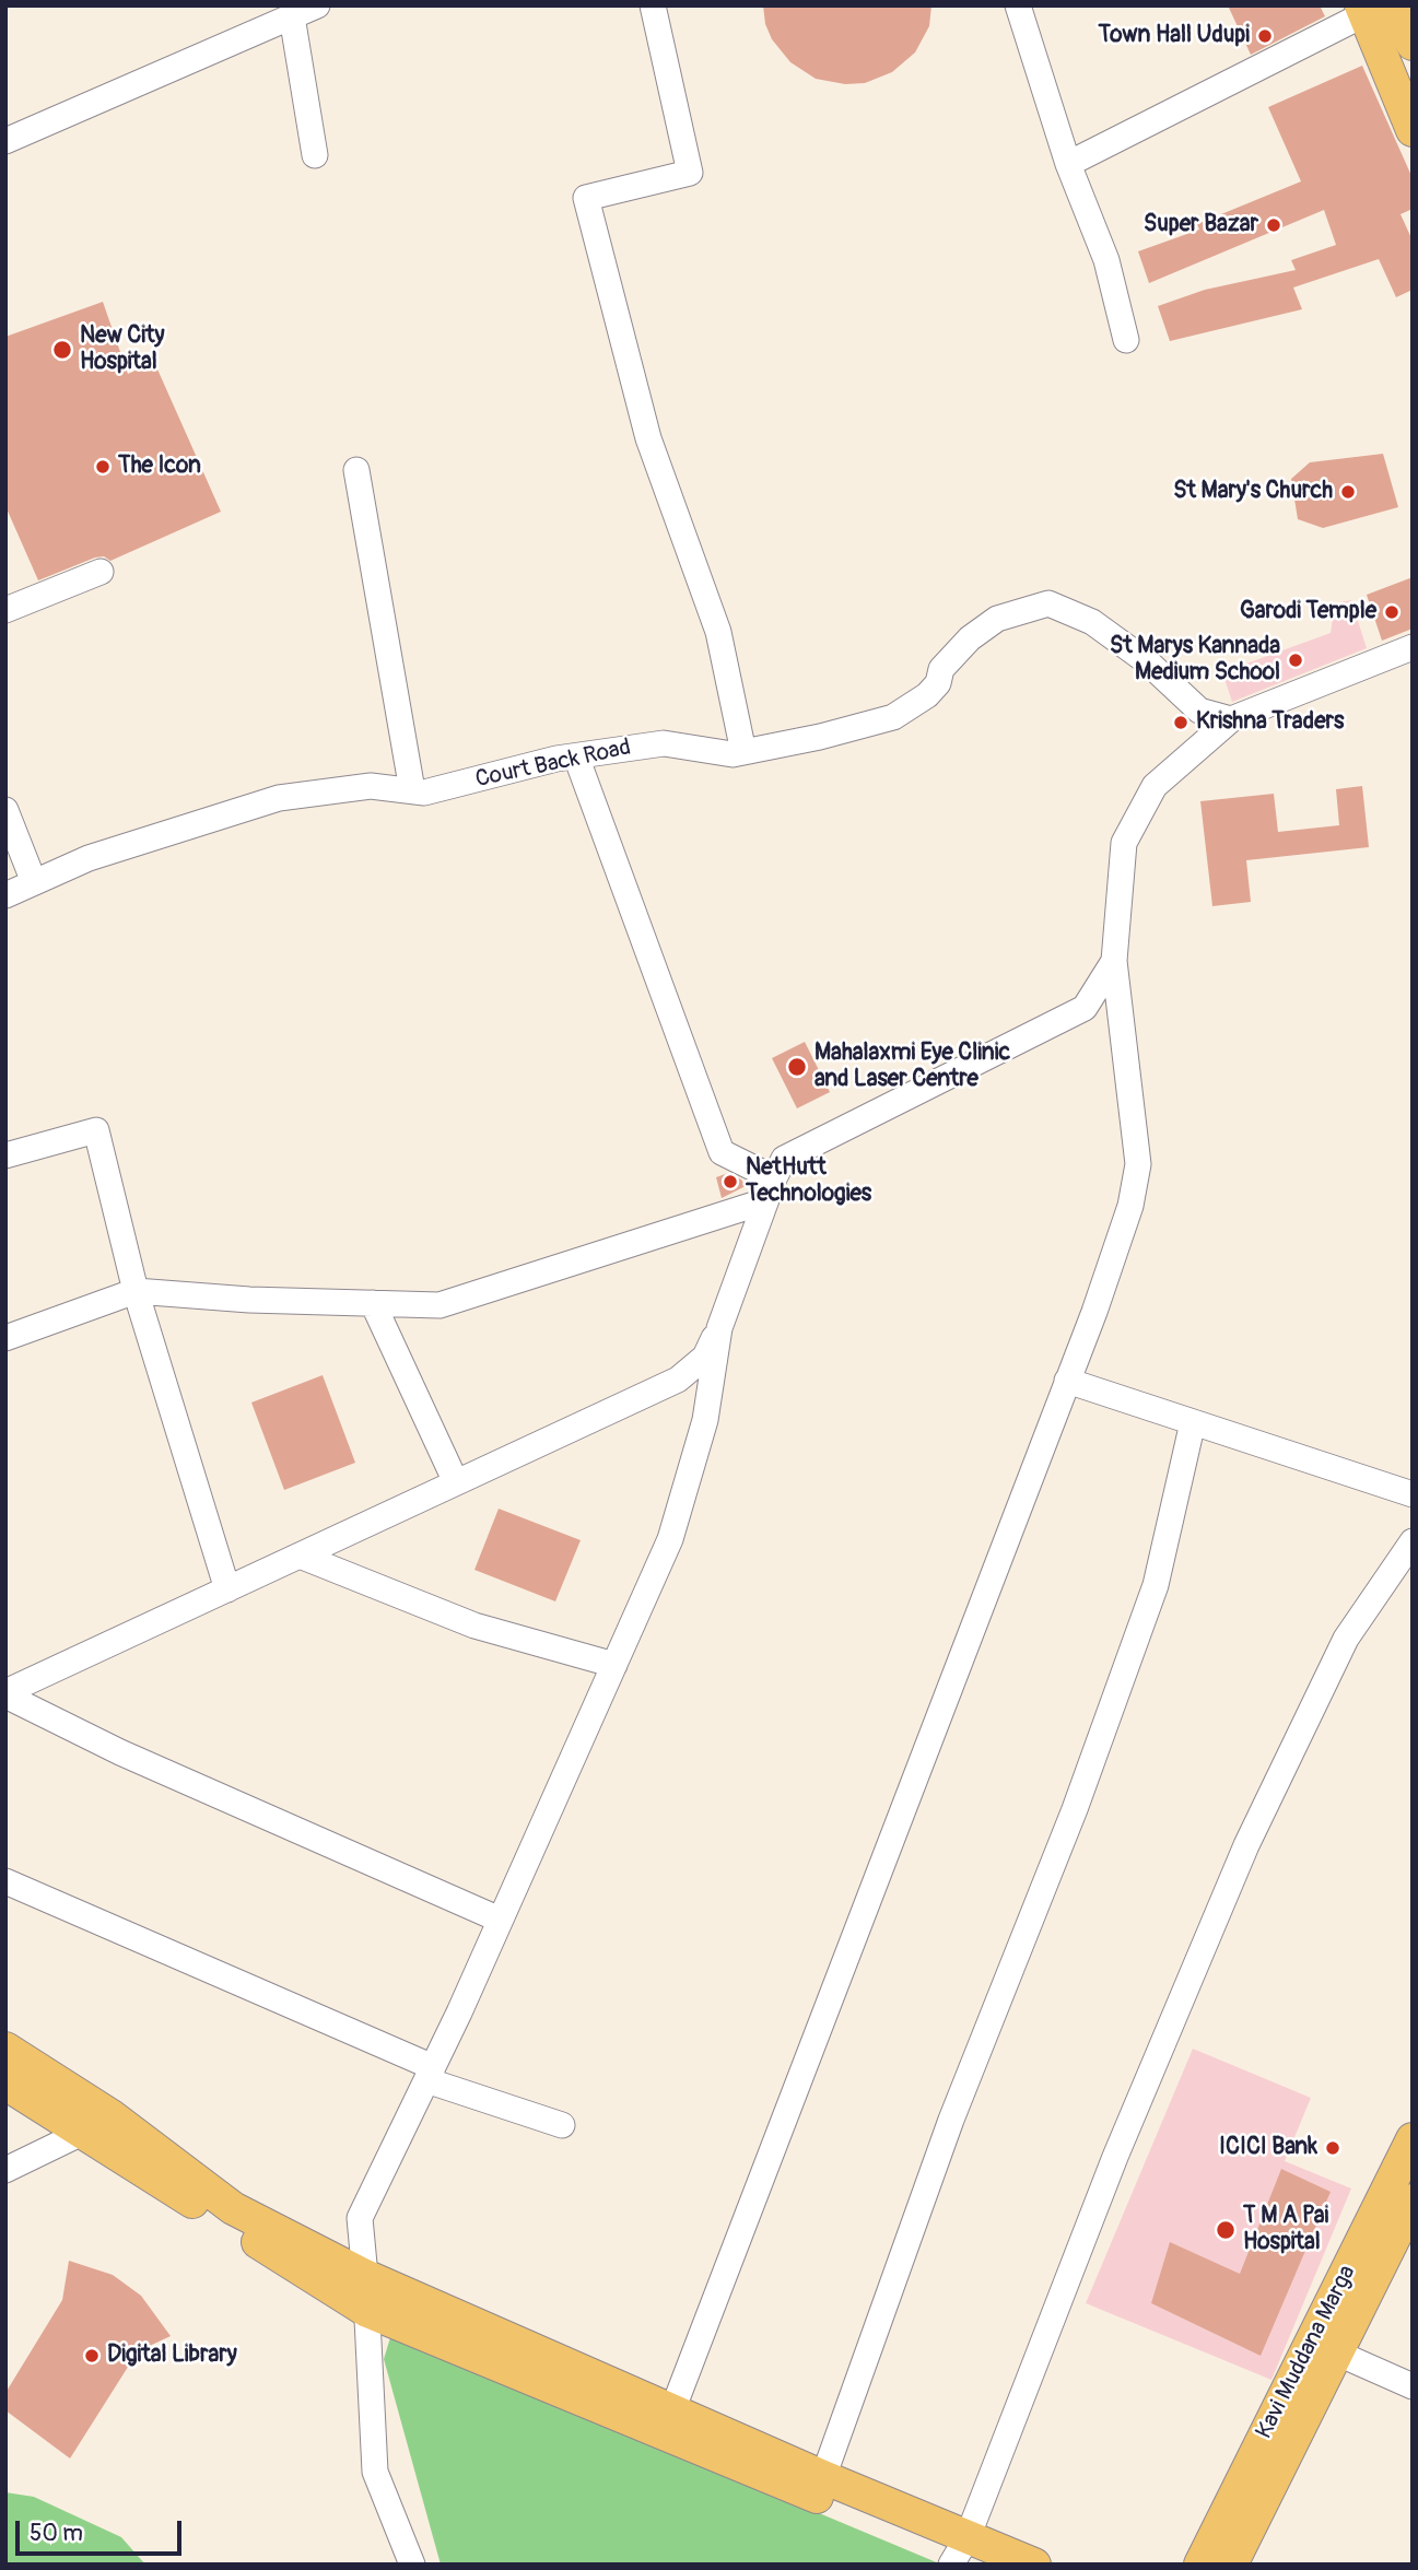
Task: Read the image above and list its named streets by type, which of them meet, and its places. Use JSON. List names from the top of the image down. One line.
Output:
{"streets":{"main road":["Kavi Muddana Marga"],"street":["Court Back Road"]},"places":["Town Hall Udupi","Super Bazar","New City Hospital","The Icon","St Mary's Church","Garodi Temple","St Marys Kannada Medium School","Krishna Traders","Mahalaxmi Eye Clinic and Laser Centre","NetHutt Technologies","ICICI Bank","T M A Pai Hospital","Digital Library"],"scale_bar":"50 m"}
